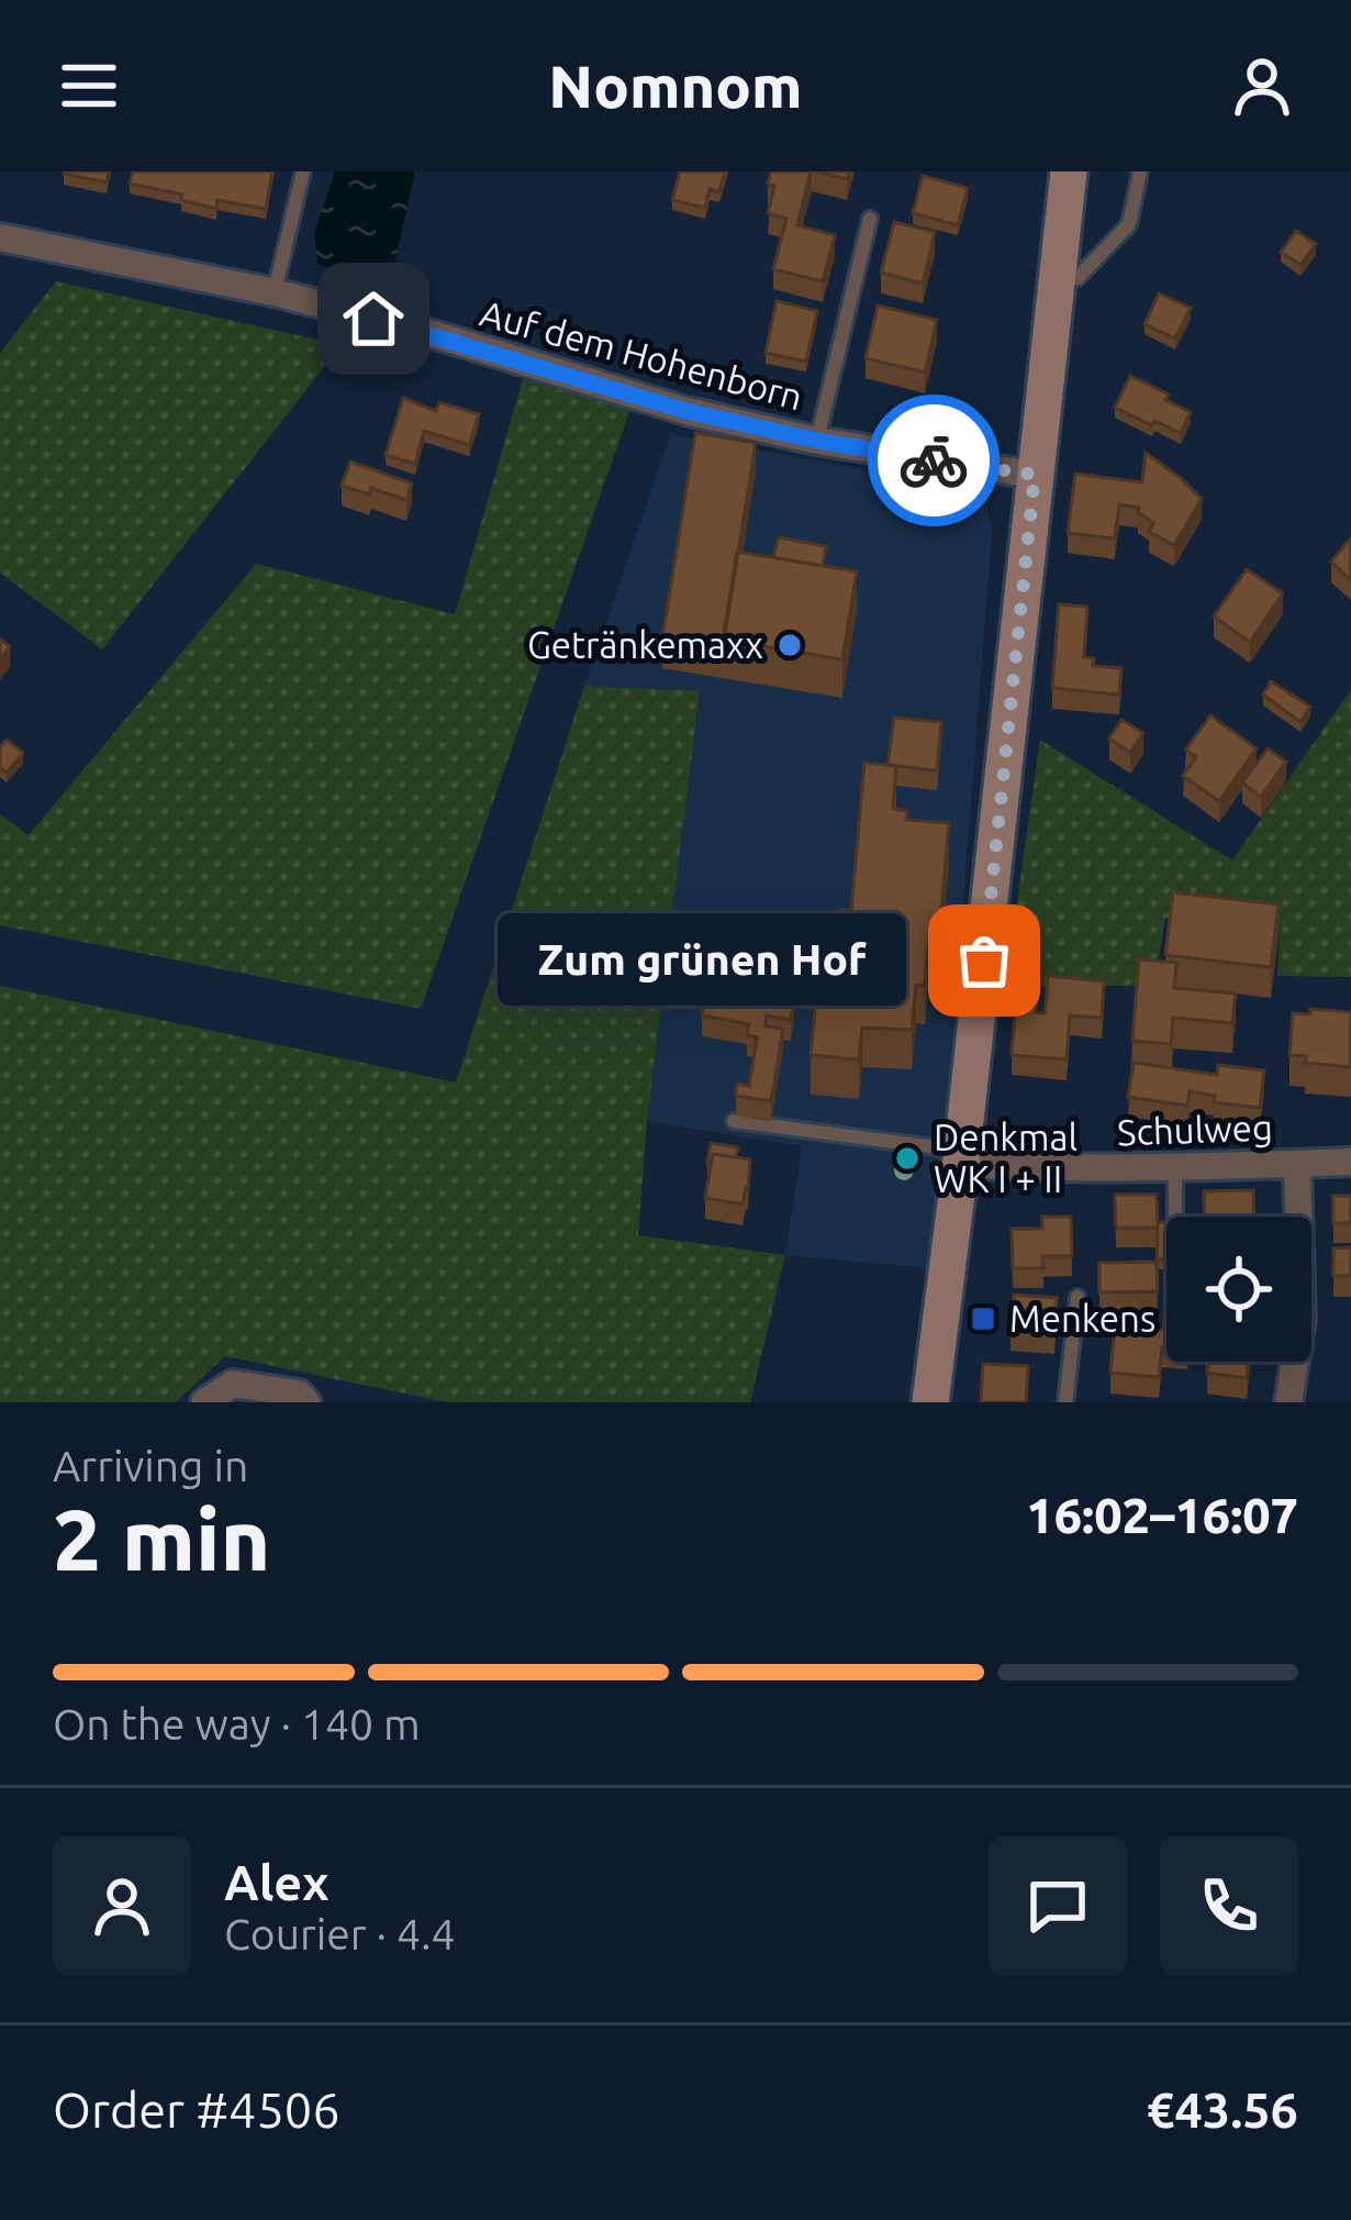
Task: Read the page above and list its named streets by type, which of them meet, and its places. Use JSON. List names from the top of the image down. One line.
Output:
{"streets":{"street":["Auf dem Hohenborn","Schulweg"]},"places":{"other":["Getränkemaxx","Zum grünen Hof","Denkmal WK I + II"],"transit":["Menkens"]},"page":{"header":"Nomnom","bubble":"Zum grünen Hof","heading":["2 min","Arriving in","16:02–16:07"],"panel":["Alex","Courier · 4.4","Order #4506","€43.56"],"bar":"On the way · 140 m"}}
